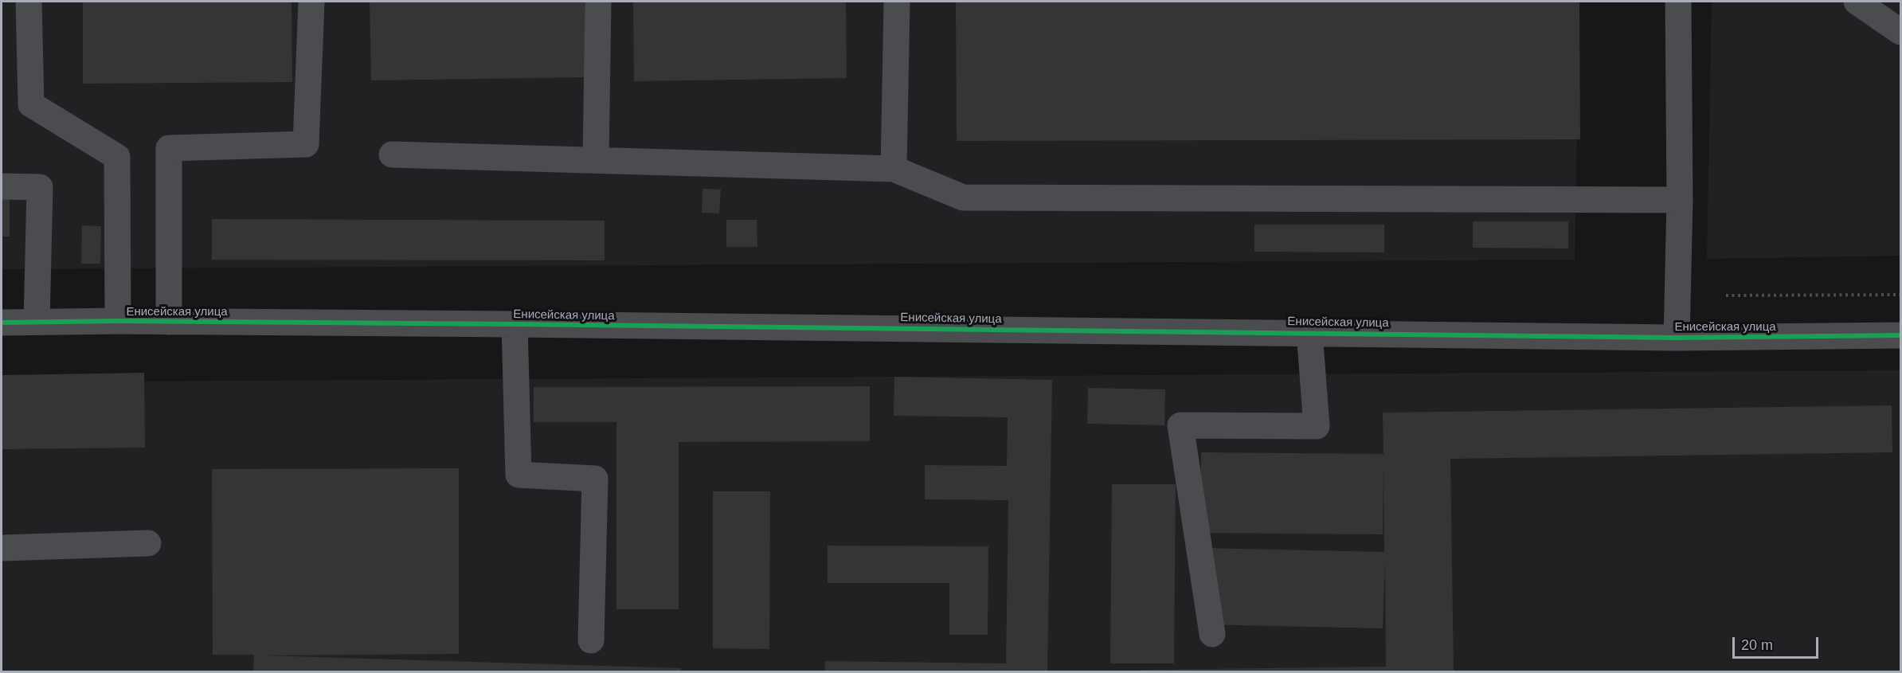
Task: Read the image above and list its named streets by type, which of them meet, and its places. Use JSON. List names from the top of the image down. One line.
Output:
{"streets":{"street":["Енисейская улица"]},"scale_bar":"20 m"}
